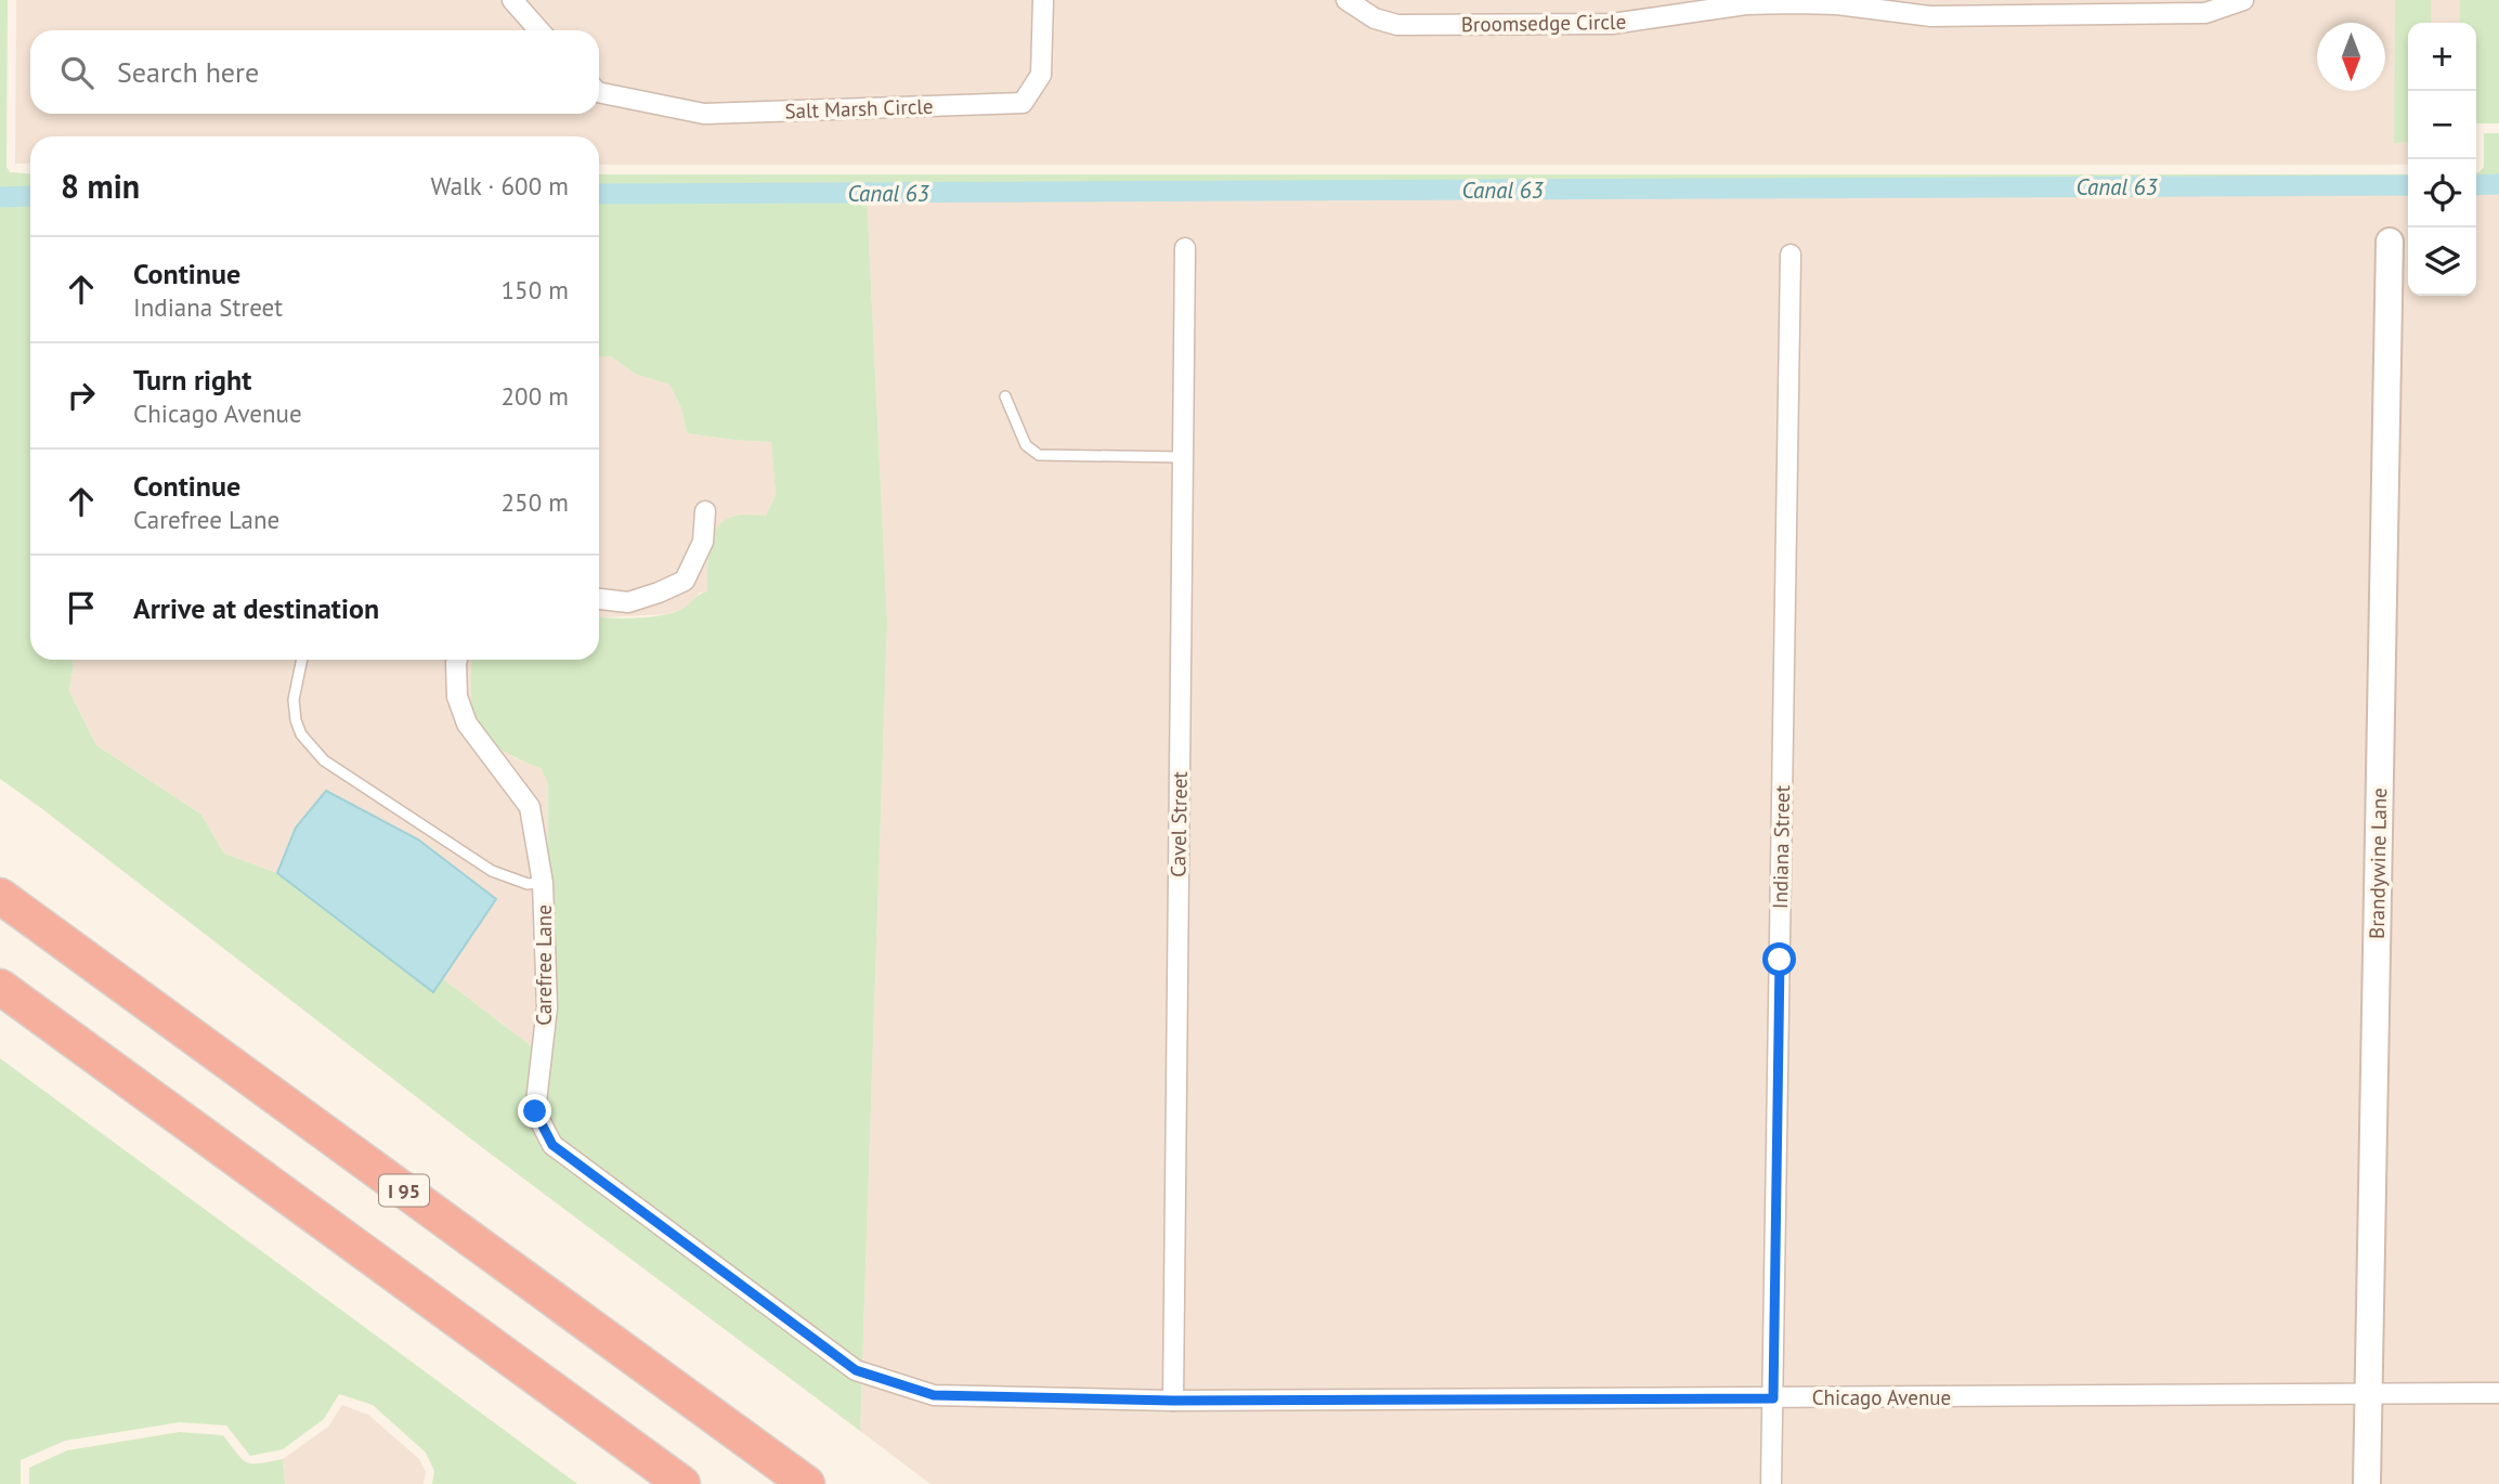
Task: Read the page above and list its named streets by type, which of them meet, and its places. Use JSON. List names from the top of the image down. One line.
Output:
{"streets":{"highway":["I 95"],"street":["Broomsedge Circle","Salt Marsh Circle","Cavel Street","Indiana Street","Brandywine Lane","Carefree Lane","Chicago Avenue"]},"crossings":[["Cavel Street","Carefree Lane"],["Cavel Street","Chicago Avenue"],["Indiana Street","Chicago Avenue"],["Brandywine Lane","Chicago Avenue"],["Carefree Lane","Chicago Avenue"]],"water":["Canal 63"],"north":"bottom","page":{"map_buttons":["+","−"],"search":"Search here","heading":["8 min","Walk · 600 m"],"list":[["Continue","Indiana Street","150 m"],["Turn right","Chicago Avenue","200 m"],["Continue","Carefree Lane","250 m"],"Arrive at destination"]}}
